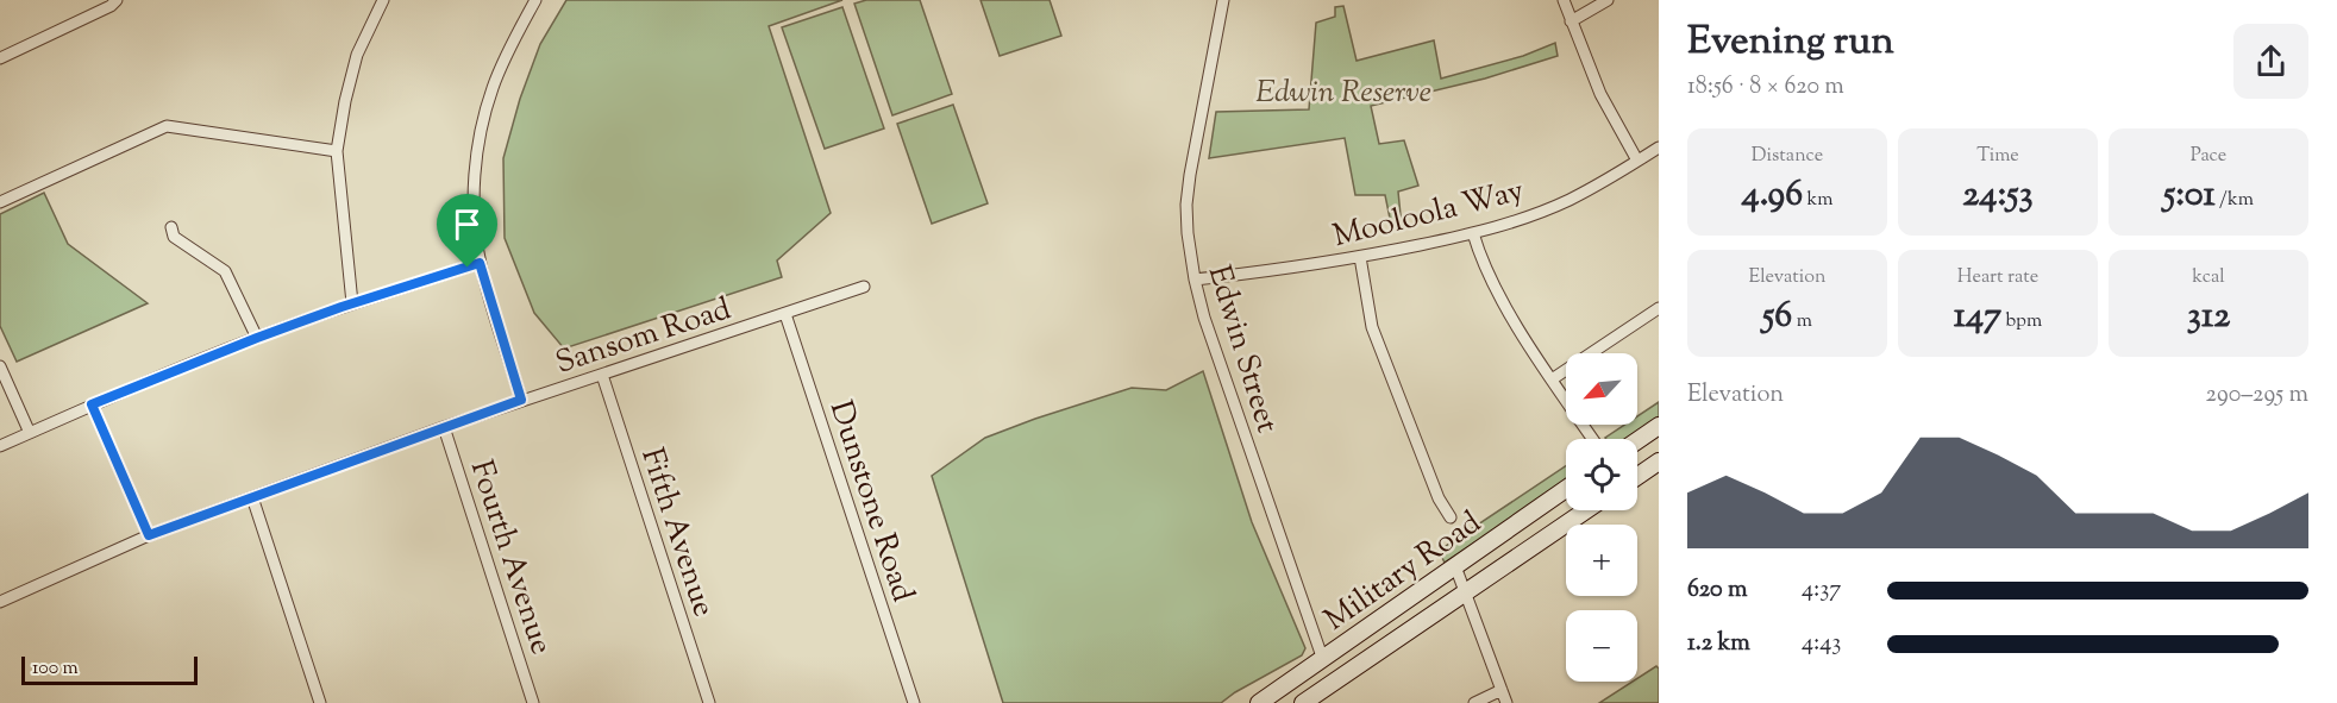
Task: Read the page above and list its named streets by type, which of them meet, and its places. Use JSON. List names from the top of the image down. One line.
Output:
{"streets":{"main road":["Military Road"],"street":["Mooloola Way","Sansom Road","Edwin Street","Dunstone Road","Fifth Avenue","Fourth Avenue"]},"crossings":[["Mooloola Way","Edwin Street"],["Sansom Road","Dunstone Road"],["Sansom Road","Fifth Avenue"],["Sansom Road","Fourth Avenue"],["Edwin Street","Military Road"]],"parks":["Edwin Reserve"],"scale_bar":"100 m","north":"bottom left","page":{"heading":["Evening run","18:56 · 8 × 620 m"],"stats":[["Distance","4.96 km"],["Time","24:53"],["Pace","5:01 /km"],["Elevation","56 m"],["Heart rate","147 bpm"],["kcal","312"]],"map_buttons":["+","−"],"chart":["Elevation","290–295 m"],"list":[{"name":"620 m","note":"4:37"},{"name":"1.2 km","note":"4:43"}],"scale":"100 m"}}
